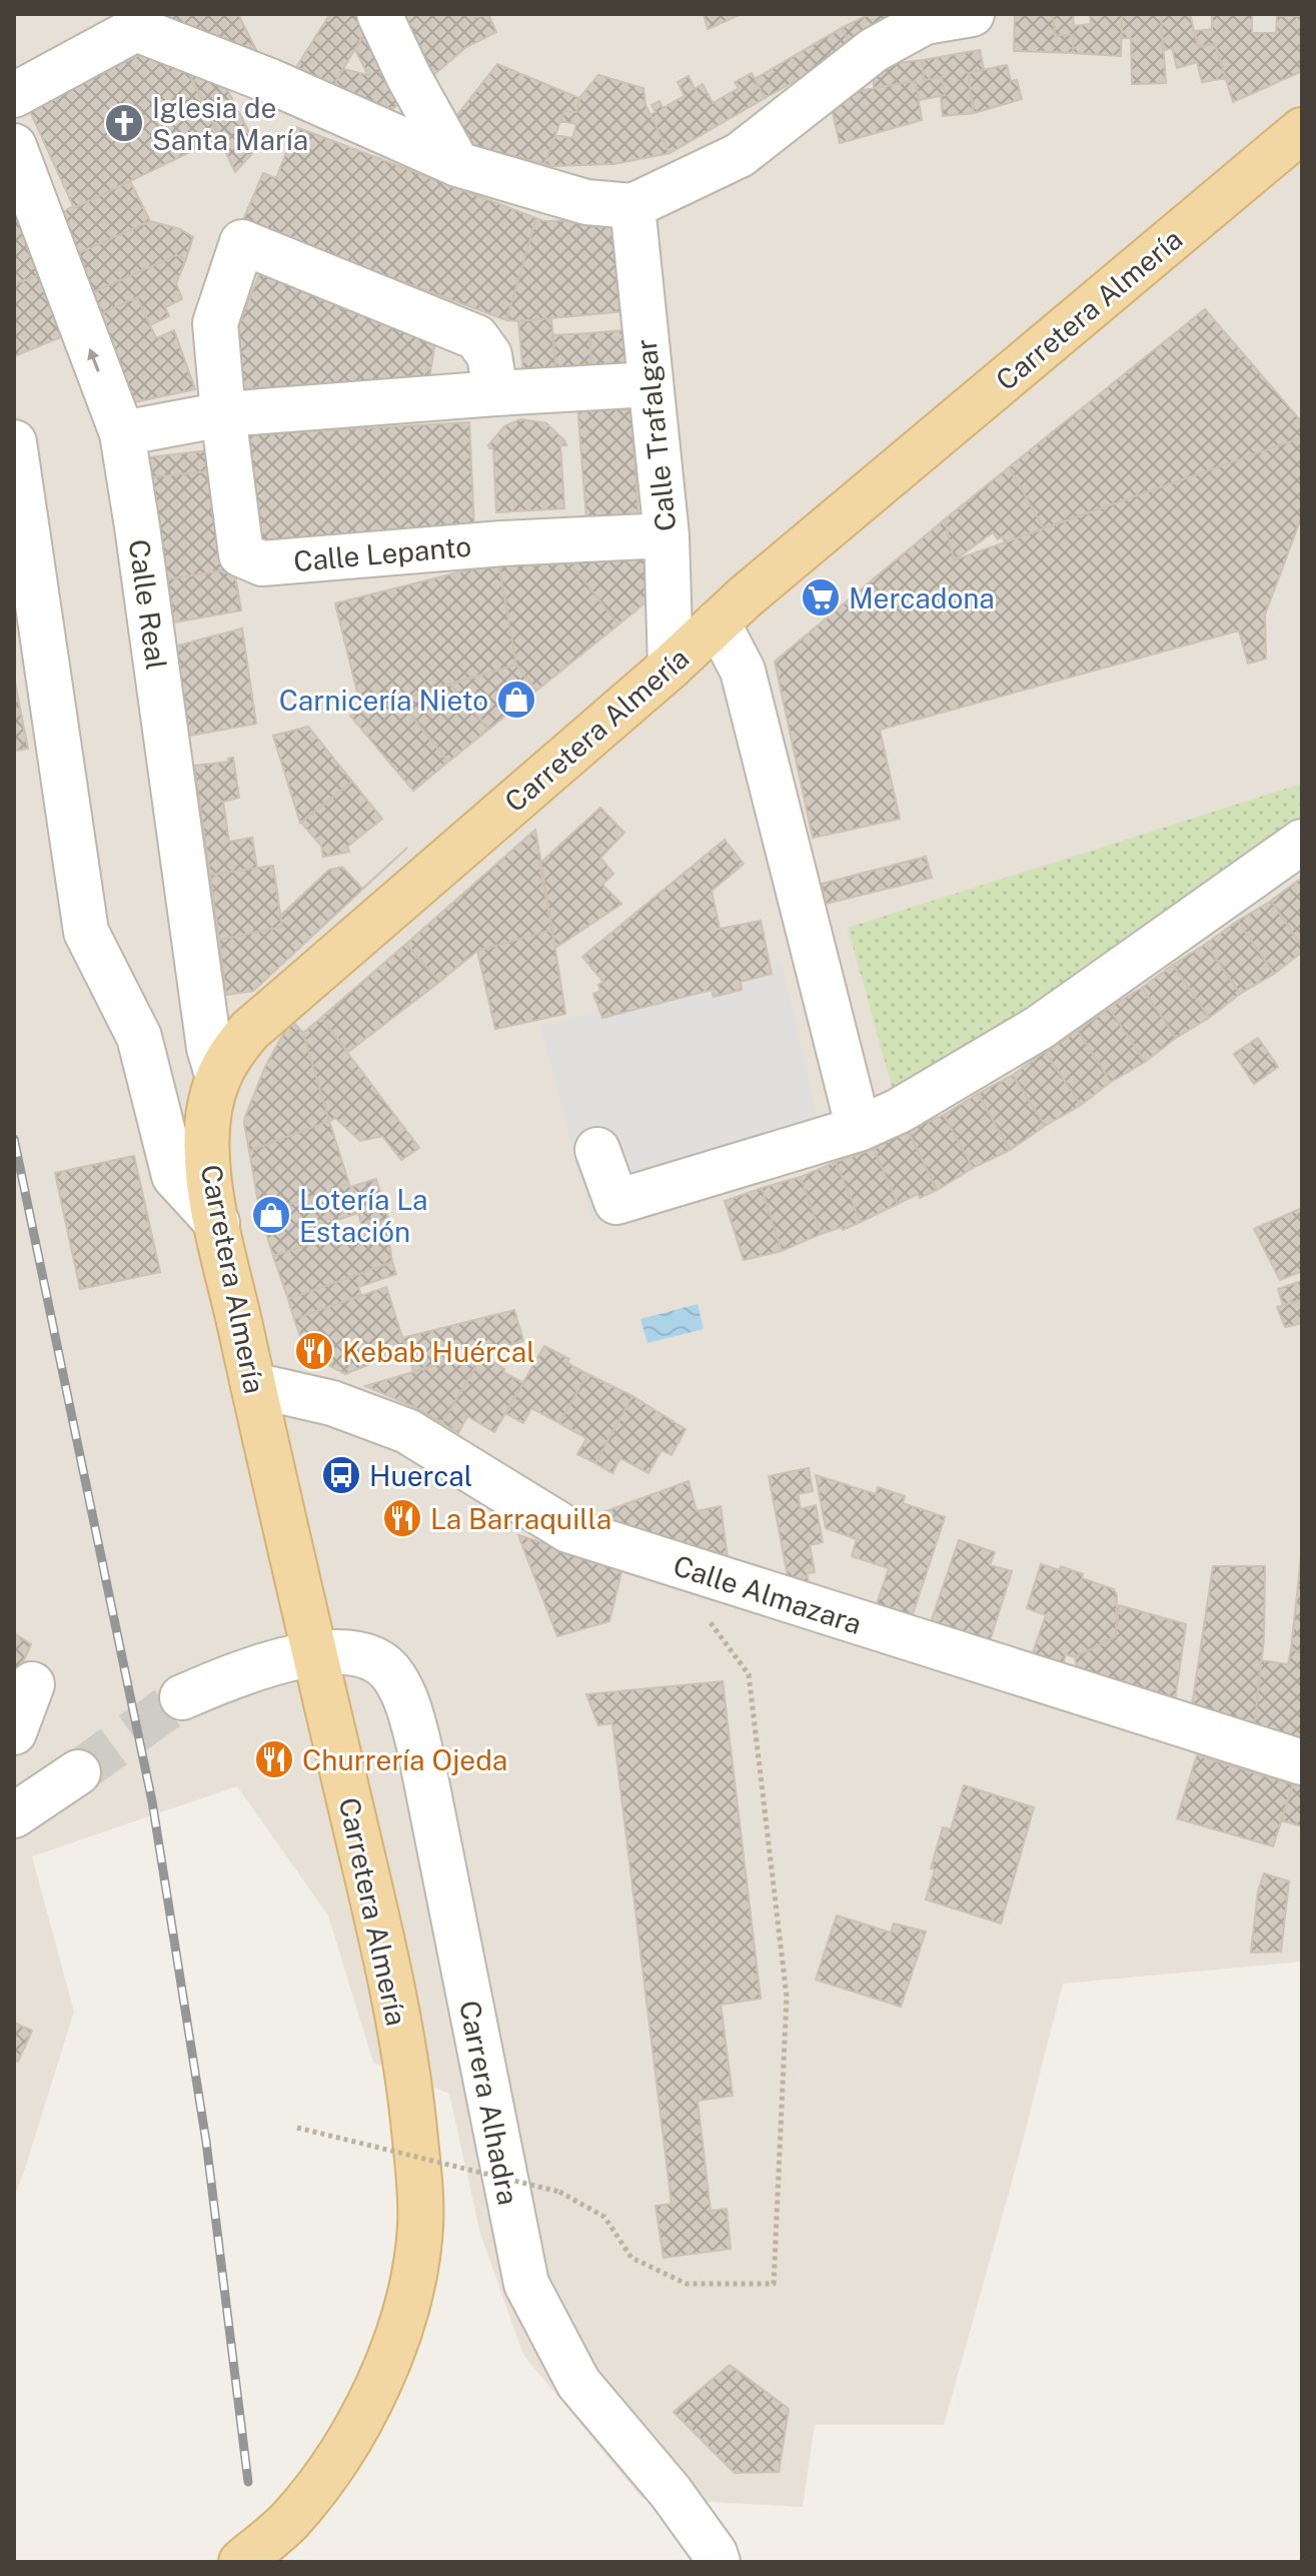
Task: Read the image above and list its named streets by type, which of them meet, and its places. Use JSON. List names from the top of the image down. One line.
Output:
{"streets":{"main road":["Carretera Almería"],"street":["Calle Trafalgar","Calle Lepanto","Calle Real","Calle Almazara","Carrera Alhadra"]},"crossings":[["Carretera Almería","Calle Trafalgar"],["Carretera Almería","Calle Real"],["Carretera Almería","Calle Almazara"],["Carretera Almería","Carrera Alhadra"],["Calle Trafalgar","Calle Lepanto"]],"places":{"church":["Iglesia de Santa María"],"supermarket":["Mercadona"],"shop":["Carnicería Nieto","Lotería La Estación"],"restaurant":["Kebab Huércal","La Barraquilla","Churrería Ojeda"],"bus stop":["Huercal"]}}
